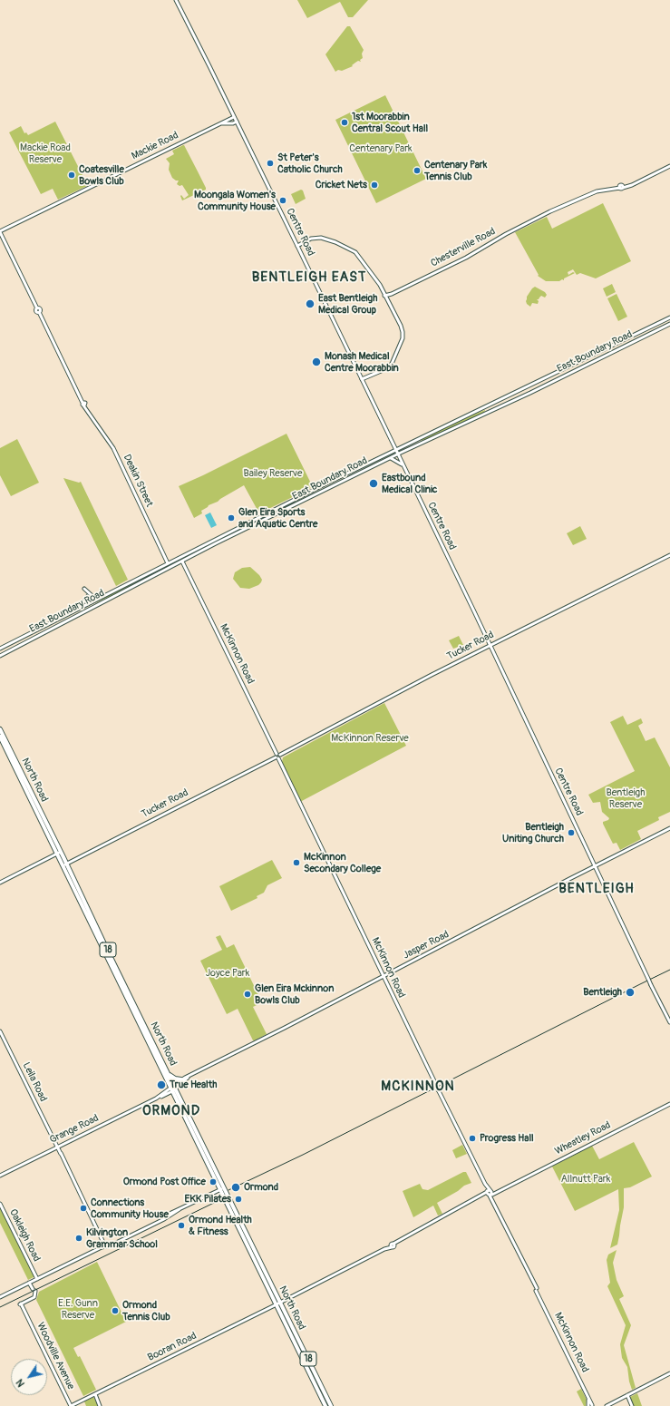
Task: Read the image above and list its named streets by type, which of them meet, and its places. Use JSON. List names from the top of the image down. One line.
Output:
{"streets":{"highway":["North Road","18"],"street":["Mackie Road","Centre Road","Chesterville Road","East Boundary Road","Deakin Street","Tucker Road","McKinnon Road","Jasper Road","Leila Road","Grange Road","Wheatley Road","Oakleigh Road","Booran Road","Woodville Avenue"]},"crossings":[["Mackie Road","Centre Road"],["Mackie Road","Deakin Street"],["Centre Road","East Boundary Road"],["Centre Road","Tucker Road"],["Centre Road","Jasper Road"],["East Boundary Road","Deakin Street"],["East Boundary Road","McKinnon Road"],["Tucker Road","McKinnon Road"],["Tucker Road","North Road"],["McKinnon Road","Jasper Road"],["McKinnon Road","Wheatley Road"],["North Road","Jasper Road"],["North Road","Grange Road"],["North Road","Wheatley Road"],["North Road","Booran Road"],["Jasper Road","Grange Road"],["Leila Road","Grange Road"],["Wheatley Road","Booran Road"],["Booran Road","Woodville Avenue"]],"districts":["BENTLEIGH EAST","BENTLEIGH","MCKINNON","ORMOND"],"parks":["Mackie Road Reserve","Centenary Park","Bailey Reserve","McKinnon Reserve","Bentleigh Reserve","Joyce Park","Allnutt Park","E.E. Gunn Reserve"],"places":["1st Moorabbin Central Scout Hall","St Peter's Catholic Church","Centenary Park Tennis Club","Coatesville Bowls Club","Cricket Nets","Moongala Women's Community House","East Bentleigh Medical Group","Monash Medical Centre Moorabbin","Eastbound Medical Clinic","Glen Eira Sports and Aquatic Centre","Bentleigh Uniting Church","McKinnon Secondary College","Bentleigh","Glen Eira Mckinnon Bowls Club","True Health","Progress Hall","Ormond Post Office","Ormond","EKK Pilates","Connections Community House","Ormond Health & Fitness","Kilvington Grammar School","Ormond Tennis Club"],"north":"bottom left"}
